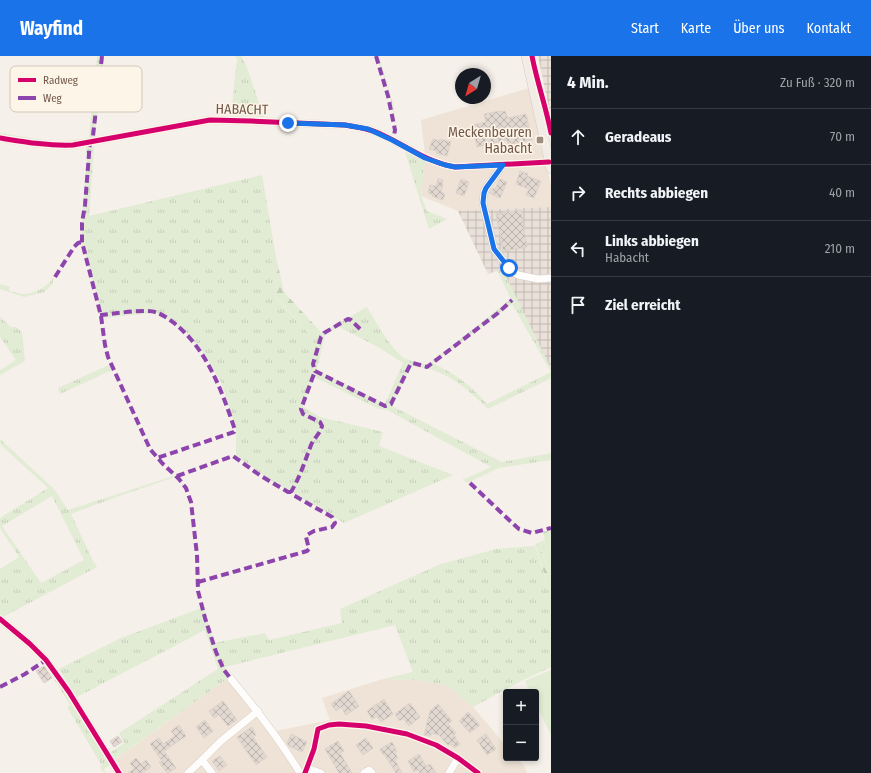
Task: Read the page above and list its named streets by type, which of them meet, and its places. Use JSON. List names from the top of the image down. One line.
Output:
{"streets":{"street":["HABACHT"]},"places":{"transit":["Meckenbeuren Habacht"]},"legend":["Radweg","Weg"],"north":"bottom left","page":{"header":"Wayfind","nav":["Start","Karte","Über uns","Kontakt"],"heading":["4 Min.","Zu Fuß · 320 m"],"list":[["Geradeaus","70 m"],["Rechts abbiegen","40 m"],["Links abbiegen","Habacht","210 m"],"Ziel erreicht"],"map_buttons":["+","−"]}}
